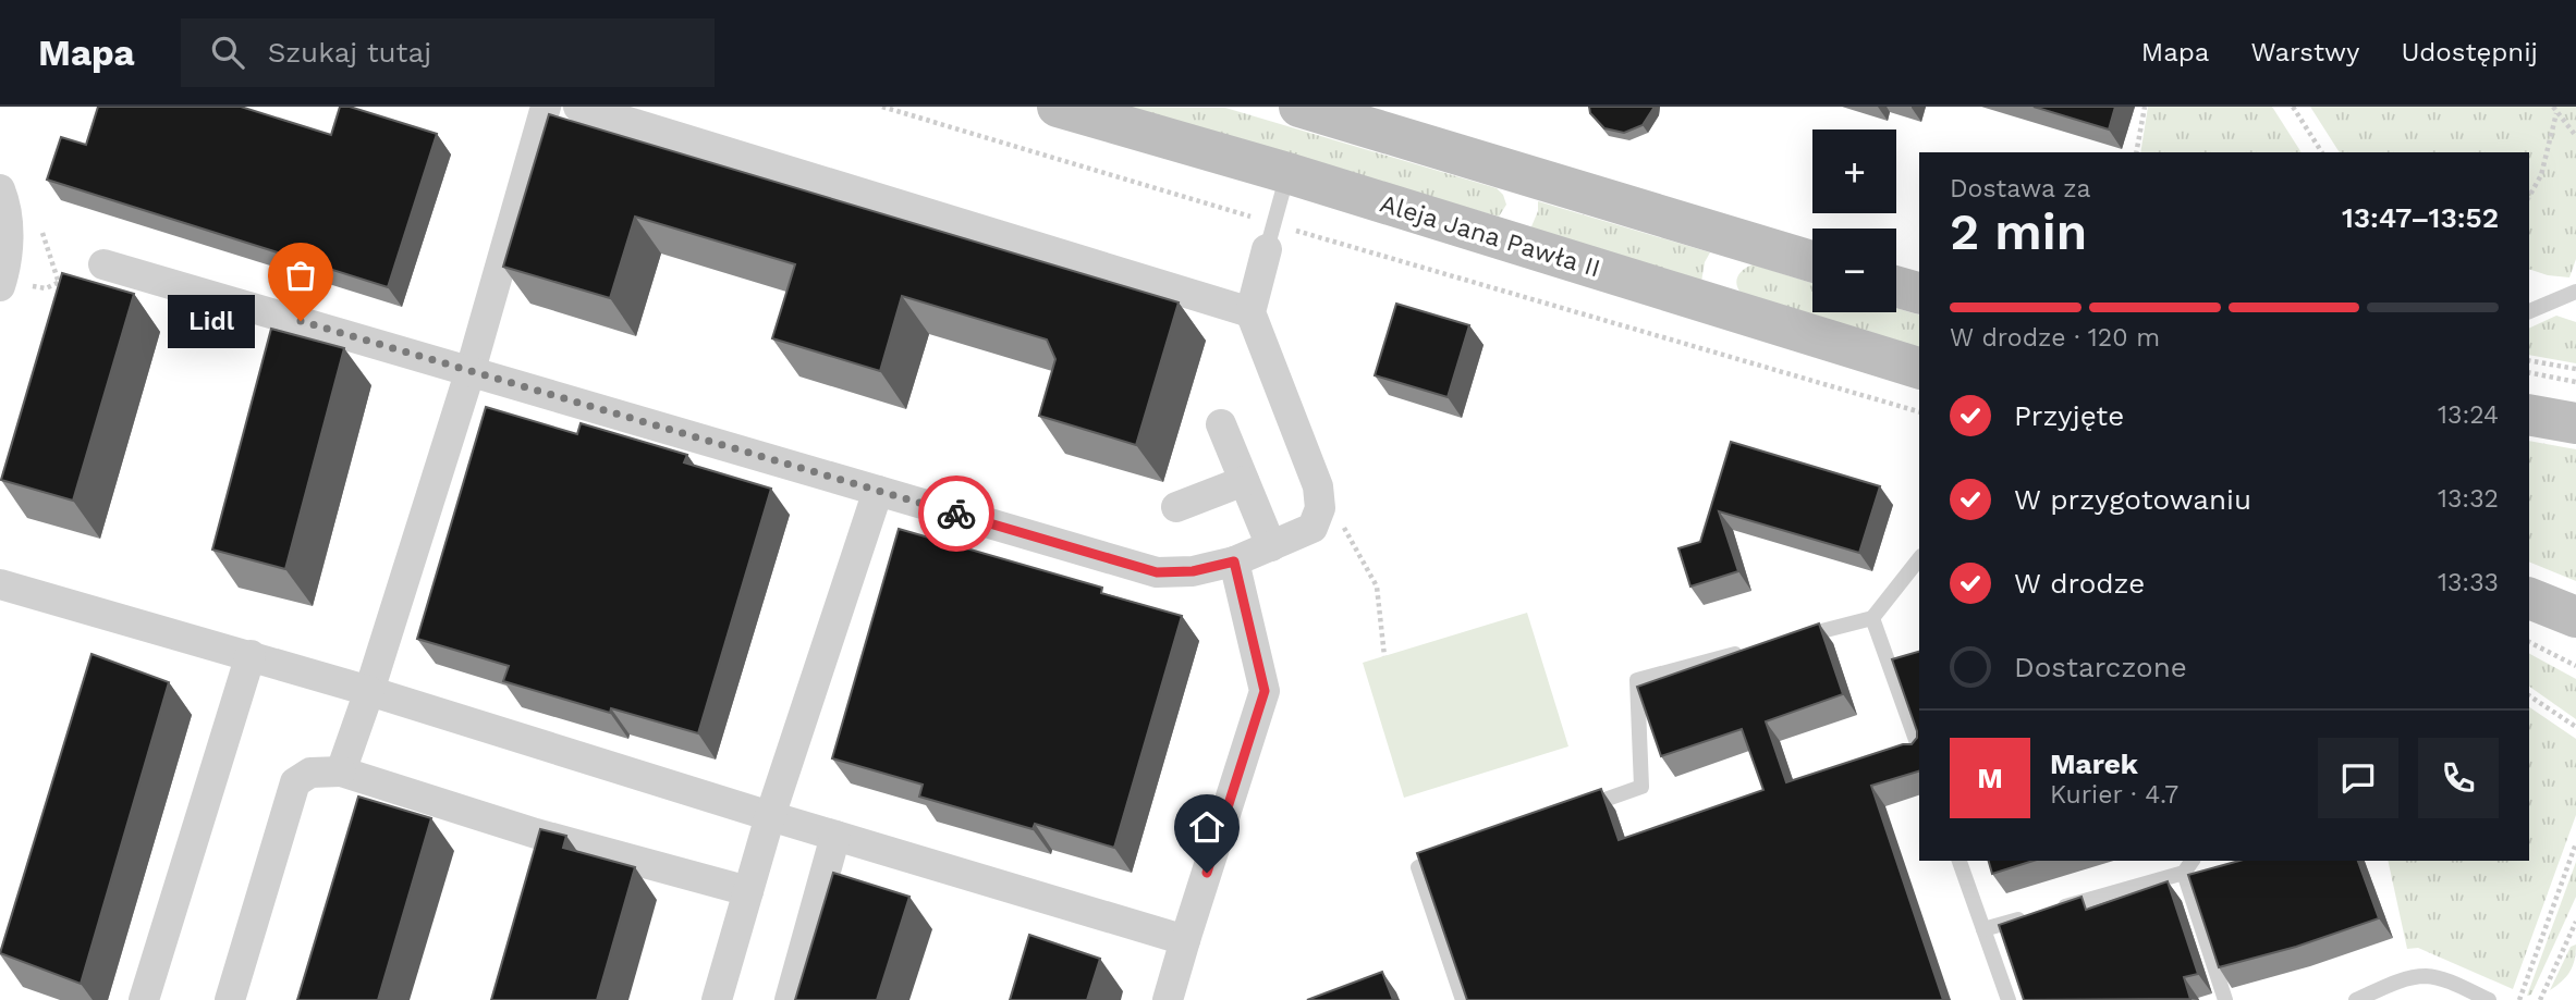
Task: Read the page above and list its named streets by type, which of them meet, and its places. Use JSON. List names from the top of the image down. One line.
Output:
{"streets":{"main road":["Aleja Jana Pawła II"]},"places":["Lidl"],"page":{"header":"Mapa","search":"Szukaj tutaj","nav":["Mapa","Warstwy","Udostępnij"],"map_buttons":["+","−"],"heading":["2 min","Dostawa za","13:47–13:52"],"panel":["Marek","Kurier · 4.7"],"bar":"W drodze · 120 m","bubble":"Lidl","list":[["Przyjęte","13:24"],["W przygotowaniu","13:32"],["W drodze","13:33"],"Dostarczone"],"round":"M"}}
